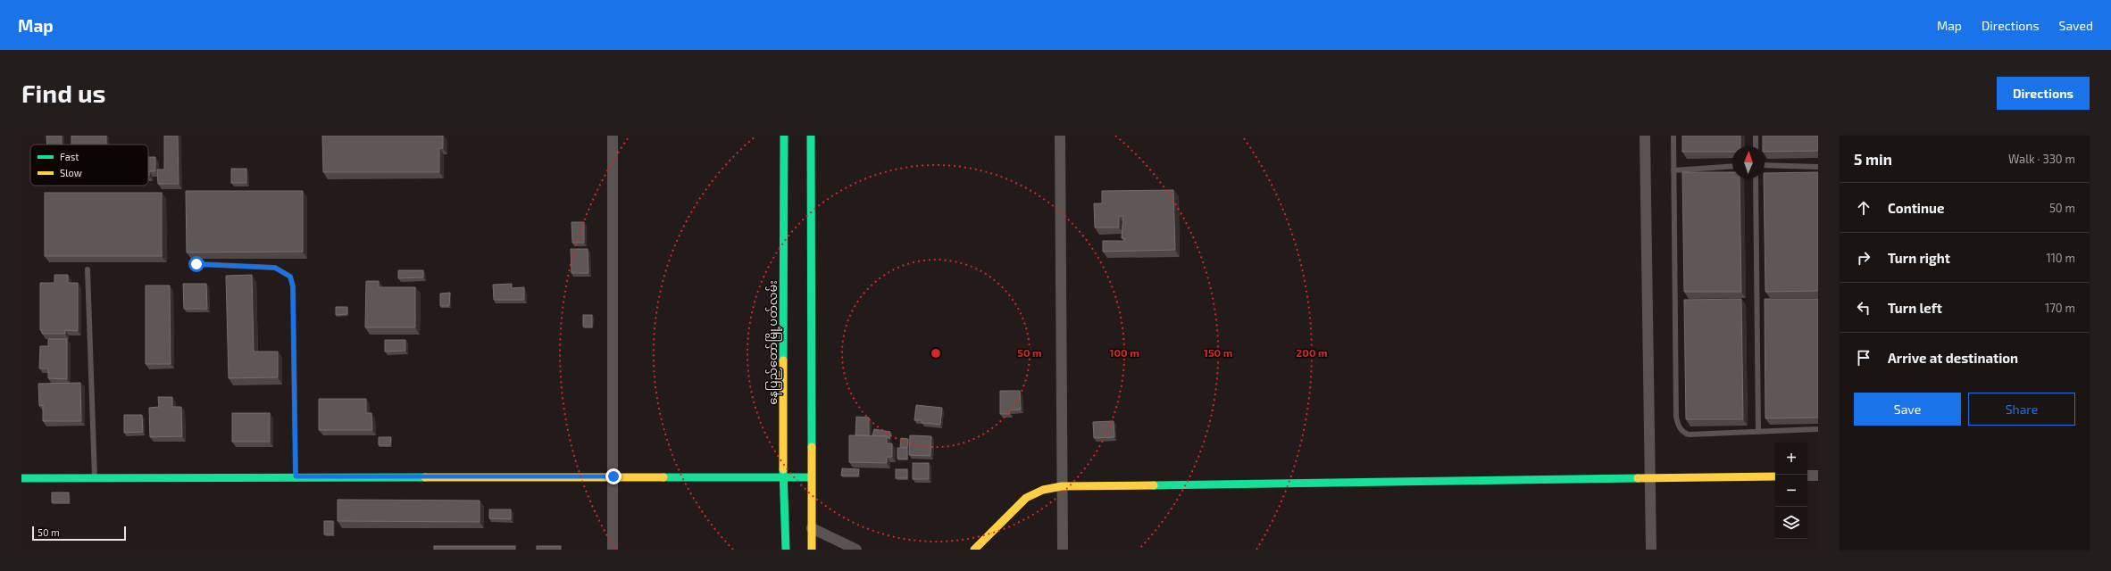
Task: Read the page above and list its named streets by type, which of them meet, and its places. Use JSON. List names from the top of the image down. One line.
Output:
{"streets":{"street":["နေပြည်တော်မြို့ပတ်လမ်း"]},"legend":["Fast","Slow"],"scale_bar":"50 m","north":"top","page":{"header":"Map","nav":["Map","Directions","Saved"],"buttons":["Directions",["Save","Share"]],"title":"Find us","heading":["5 min","Walk · 330 m"],"list":[["Continue","50 m"],["Turn right","110 m"],["Turn left","170 m"],"Arrive at destination"],"map_buttons":["+","−"],"scale":"50 m"},"rings":["50 m","100 m","150 m","200 m"]}
